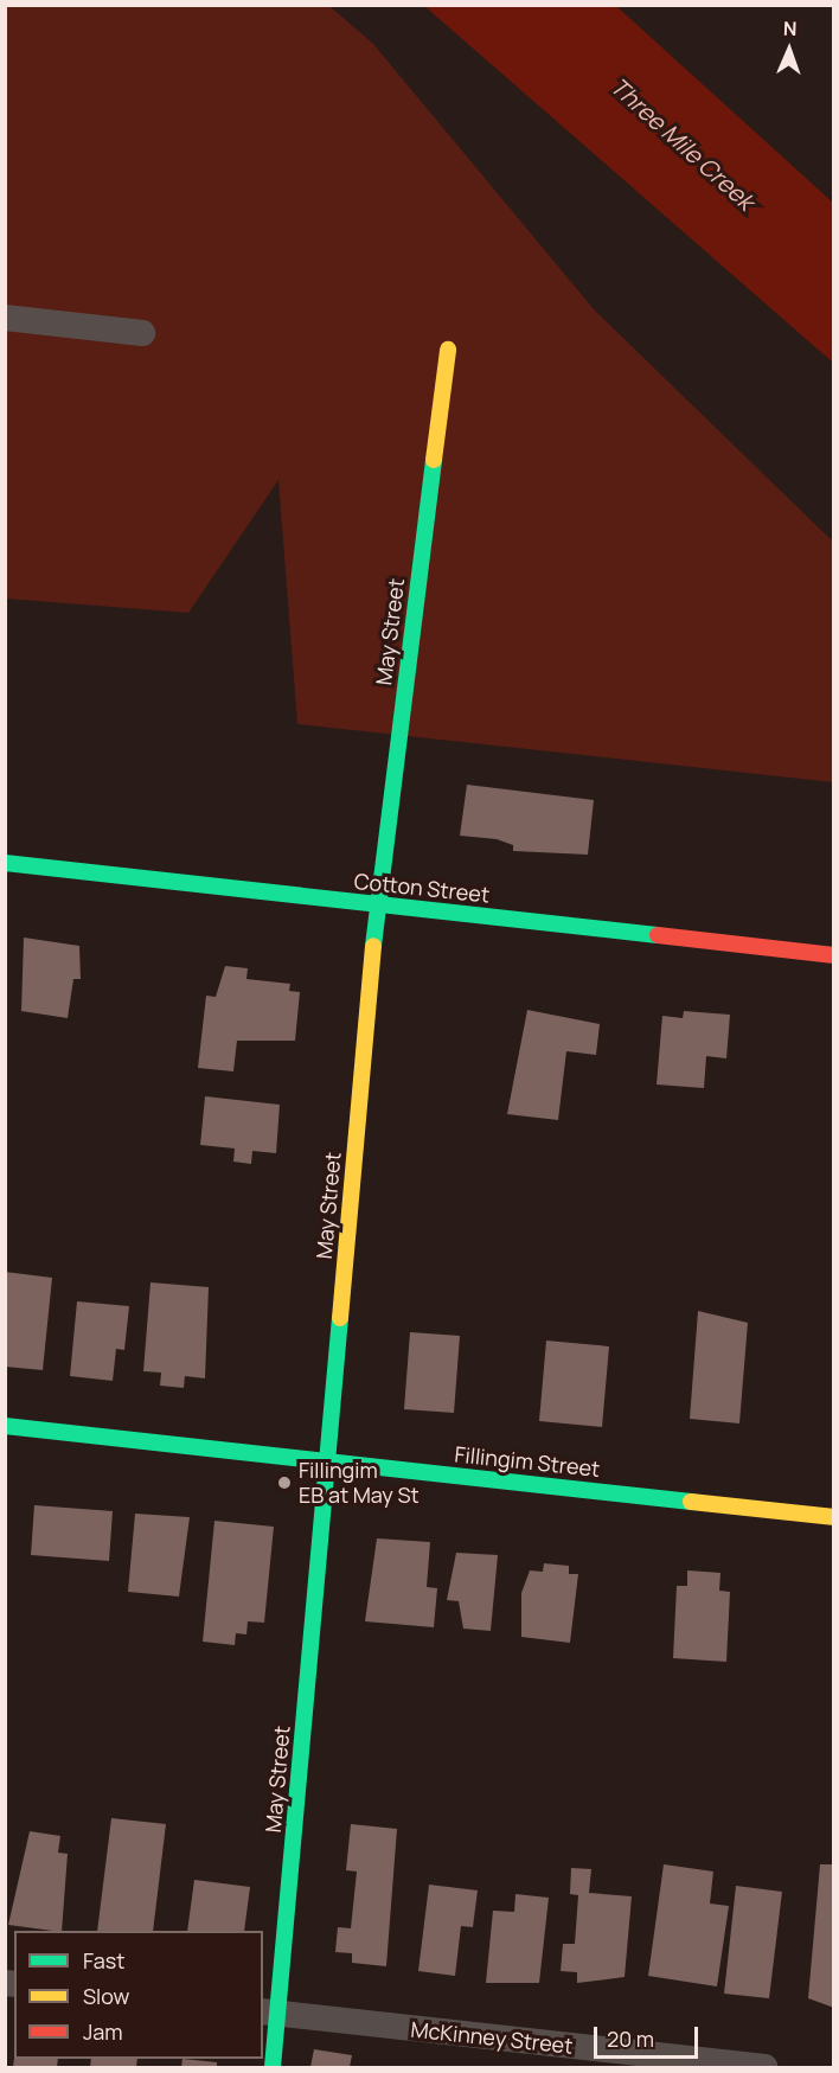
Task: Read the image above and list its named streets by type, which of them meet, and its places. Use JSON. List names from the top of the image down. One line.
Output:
{"streets":{"street":["May Street","Cotton Street","Fillingim Street","McKinney Street"]},"crossings":[["May Street","Cotton Street"],["May Street","Fillingim Street"],["May Street","McKinney Street"]],"water":["Three Mile Creek"],"places":["Fillingim EB at May St"],"legend":["Fast","Slow","Jam"],"scale_bar":"20 m","north":"top"}
